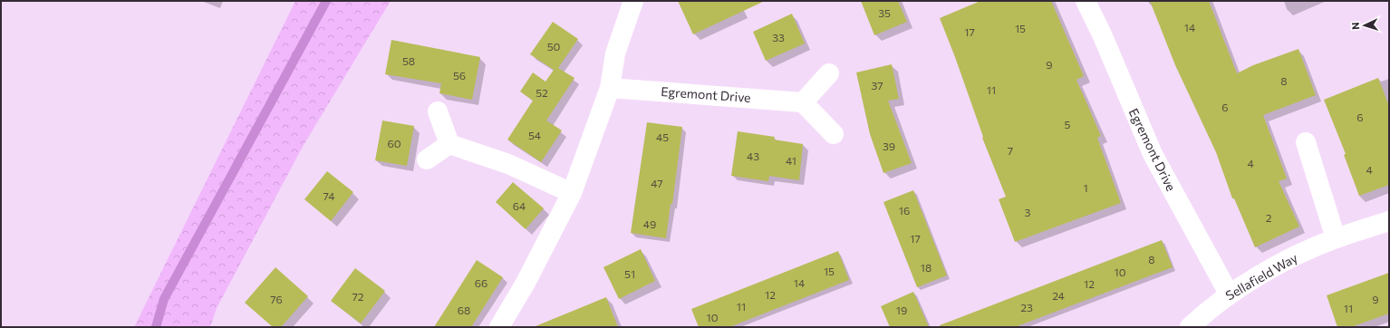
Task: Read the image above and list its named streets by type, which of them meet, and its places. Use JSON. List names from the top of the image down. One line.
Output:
{"streets":{"street":["Egremont Drive","Sellafield Way"]},"crossings":[["Egremont Drive","Sellafield Way"]],"house_numbers":["35","14","15","17","33","50","58","9","56","8","37","11","52","6","6","5","54","45","60","39","7","43","41","4","4","47","1","74","64","16","3","2","49","17","8","18","15","10","51","66","14","12","12","24","72","76","9","11","23","11","68","19","10"],"north":"left"}
